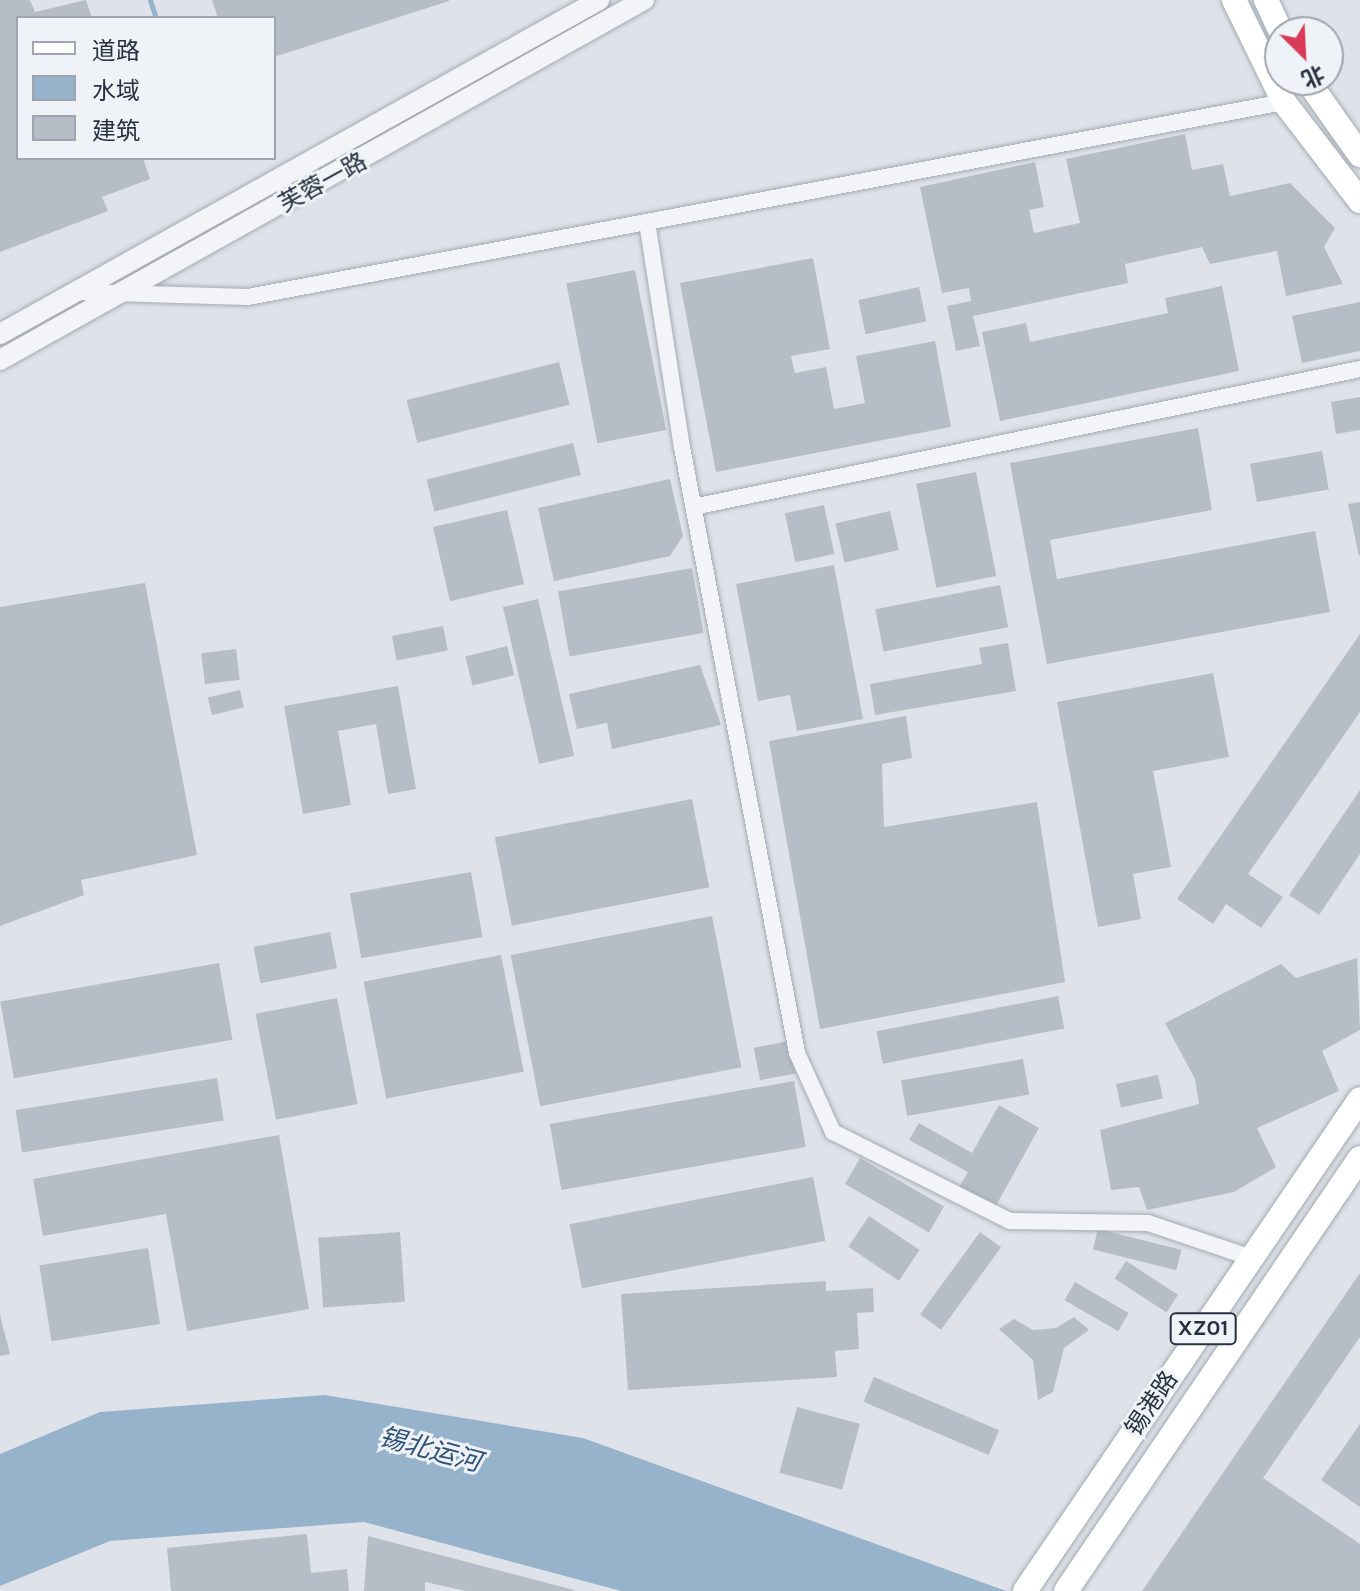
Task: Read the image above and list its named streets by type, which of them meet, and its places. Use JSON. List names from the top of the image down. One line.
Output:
{"streets":{"main road":["XZ01","锡港路"],"street":["芙蓉一路"]},"water":["锡北运河"],"legend":["道路","水域","建筑"],"north":"bottom right"}
